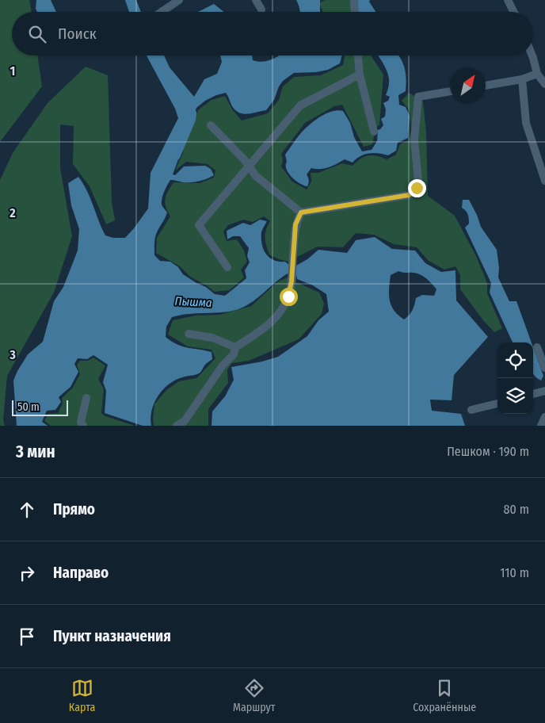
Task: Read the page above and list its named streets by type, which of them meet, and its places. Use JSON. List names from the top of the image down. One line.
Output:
{"water":["Пышма"],"scale_bar":"50 m","north":"top right","page":{"search":"Поиск","scale":"50 m","heading":["3 мин","Пешком · 190 m"],"list":[["Прямо","80 m"],["Направо","110 m"],"Пункт назначения"],"nav":["Карта","Маршрут","Сохранённые"]},"grid":{"rows":["1","2","3"]}}
